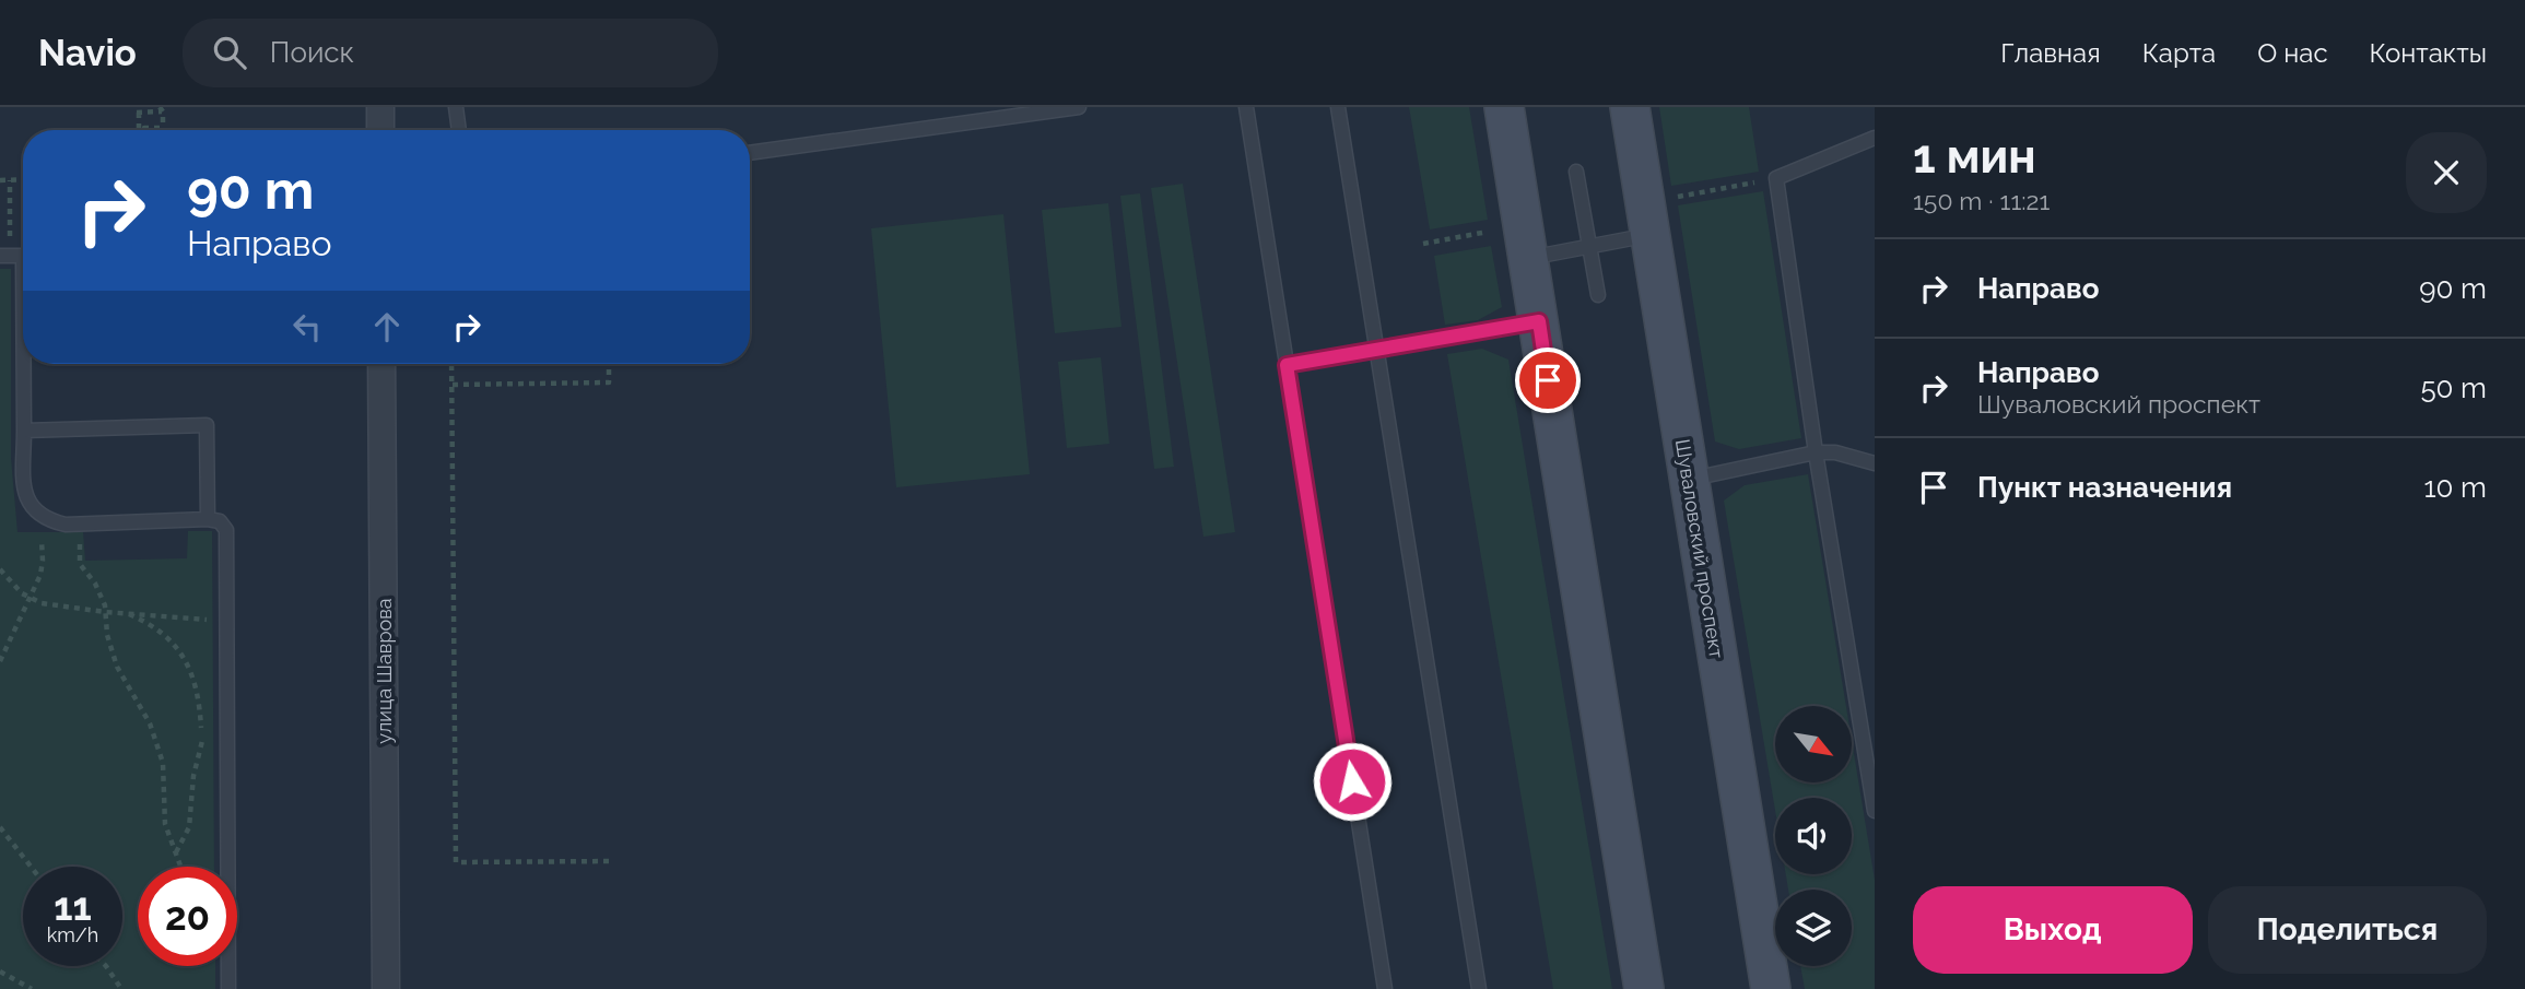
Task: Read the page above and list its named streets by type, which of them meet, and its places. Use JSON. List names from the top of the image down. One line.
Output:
{"streets":{"main road":["Шуваловский проспект"],"street":["улица Шаврова"]},"north":"bottom right","page":{"header":"Navio","search":"Поиск","nav":["Главная","Карта","О нас","Контакты"],"heading":["1 мин","150 m · 11:21"],"turn":["90 m","Направо"],"list":[{"name":"Направо","value":"90 m"},{"name":"Направо","note":"Шуваловский проспект","value":"50 m"},{"name":"Пункт назначения","value":"10 m"}],"speed":"11 km/h","limit":"20","buttons":["Выход","Поделиться"]}}
